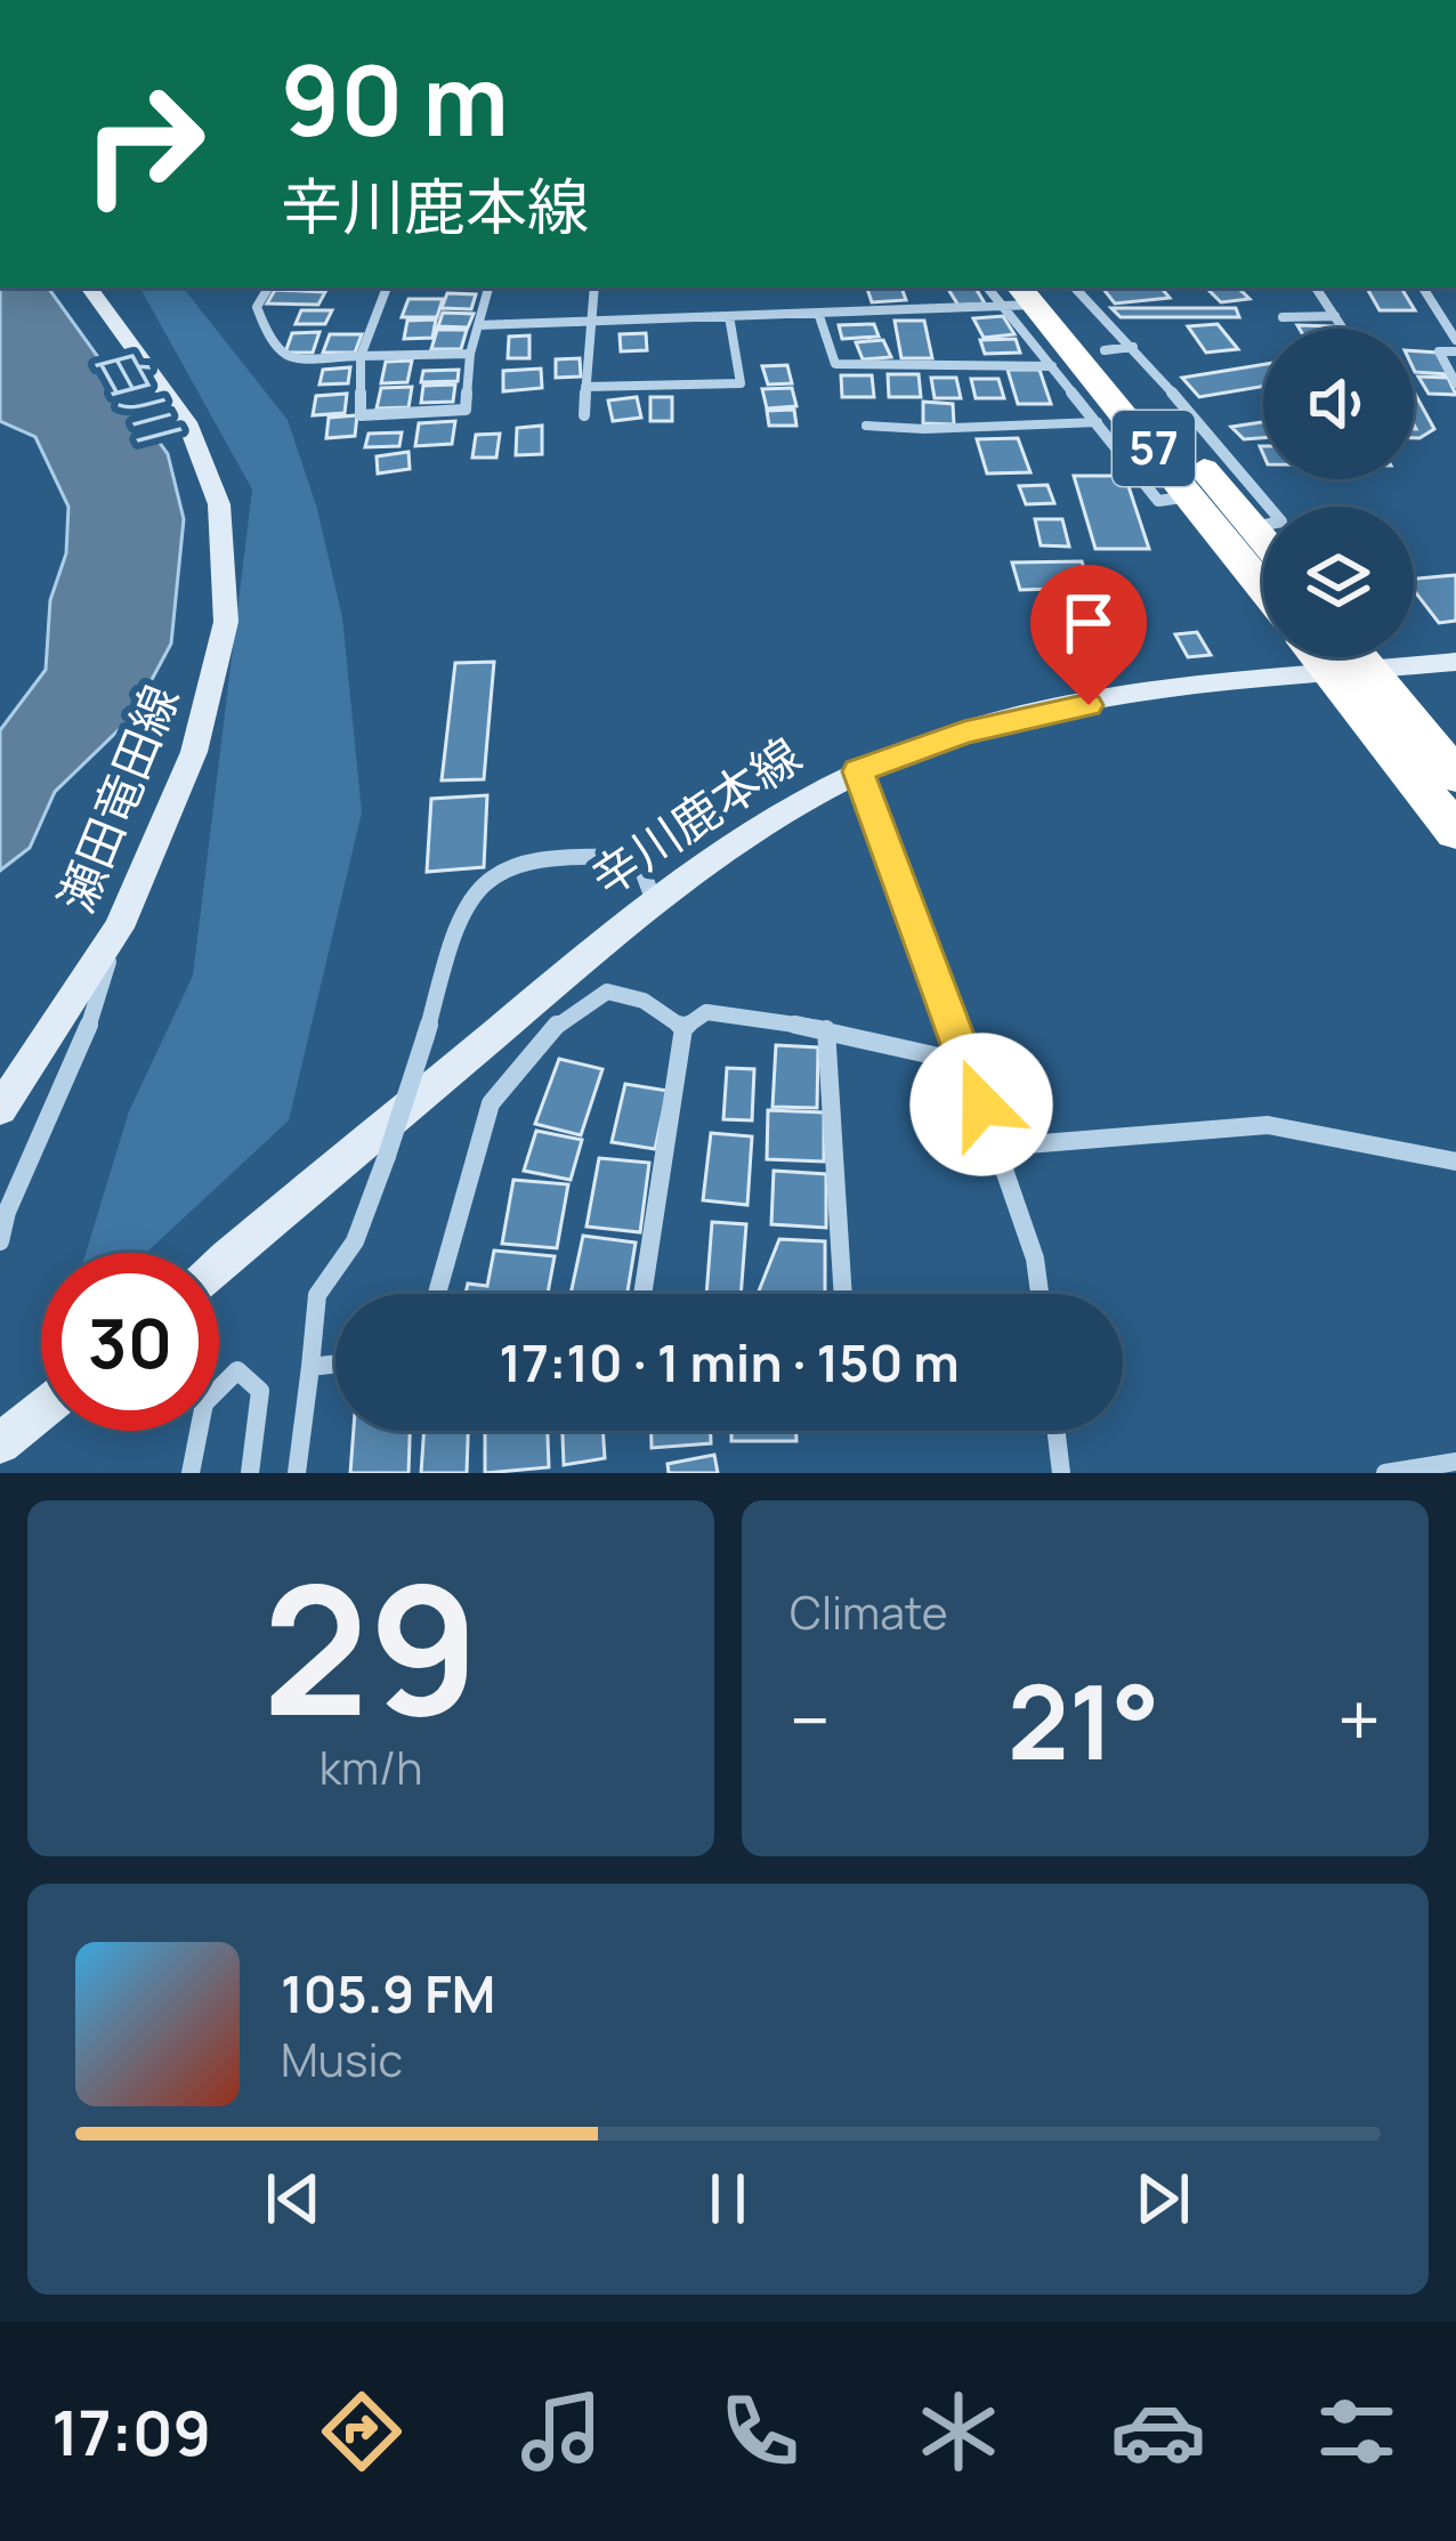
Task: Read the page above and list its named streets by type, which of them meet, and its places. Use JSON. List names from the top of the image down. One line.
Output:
{"streets":{"highway":["57"],"main road":["瀬田竜田線","辛川鹿本線"]},"water":["白川"],"page":{"turn":["90 m","辛川鹿本線"],"limit":"30","trip":"17:10 · 1 min · 150 m","tile":[["29","km/h"],"Climate"],"heat":["−","21°","+"],"song":["105.9 FM","Music"],"tabs":"17:09"}}
